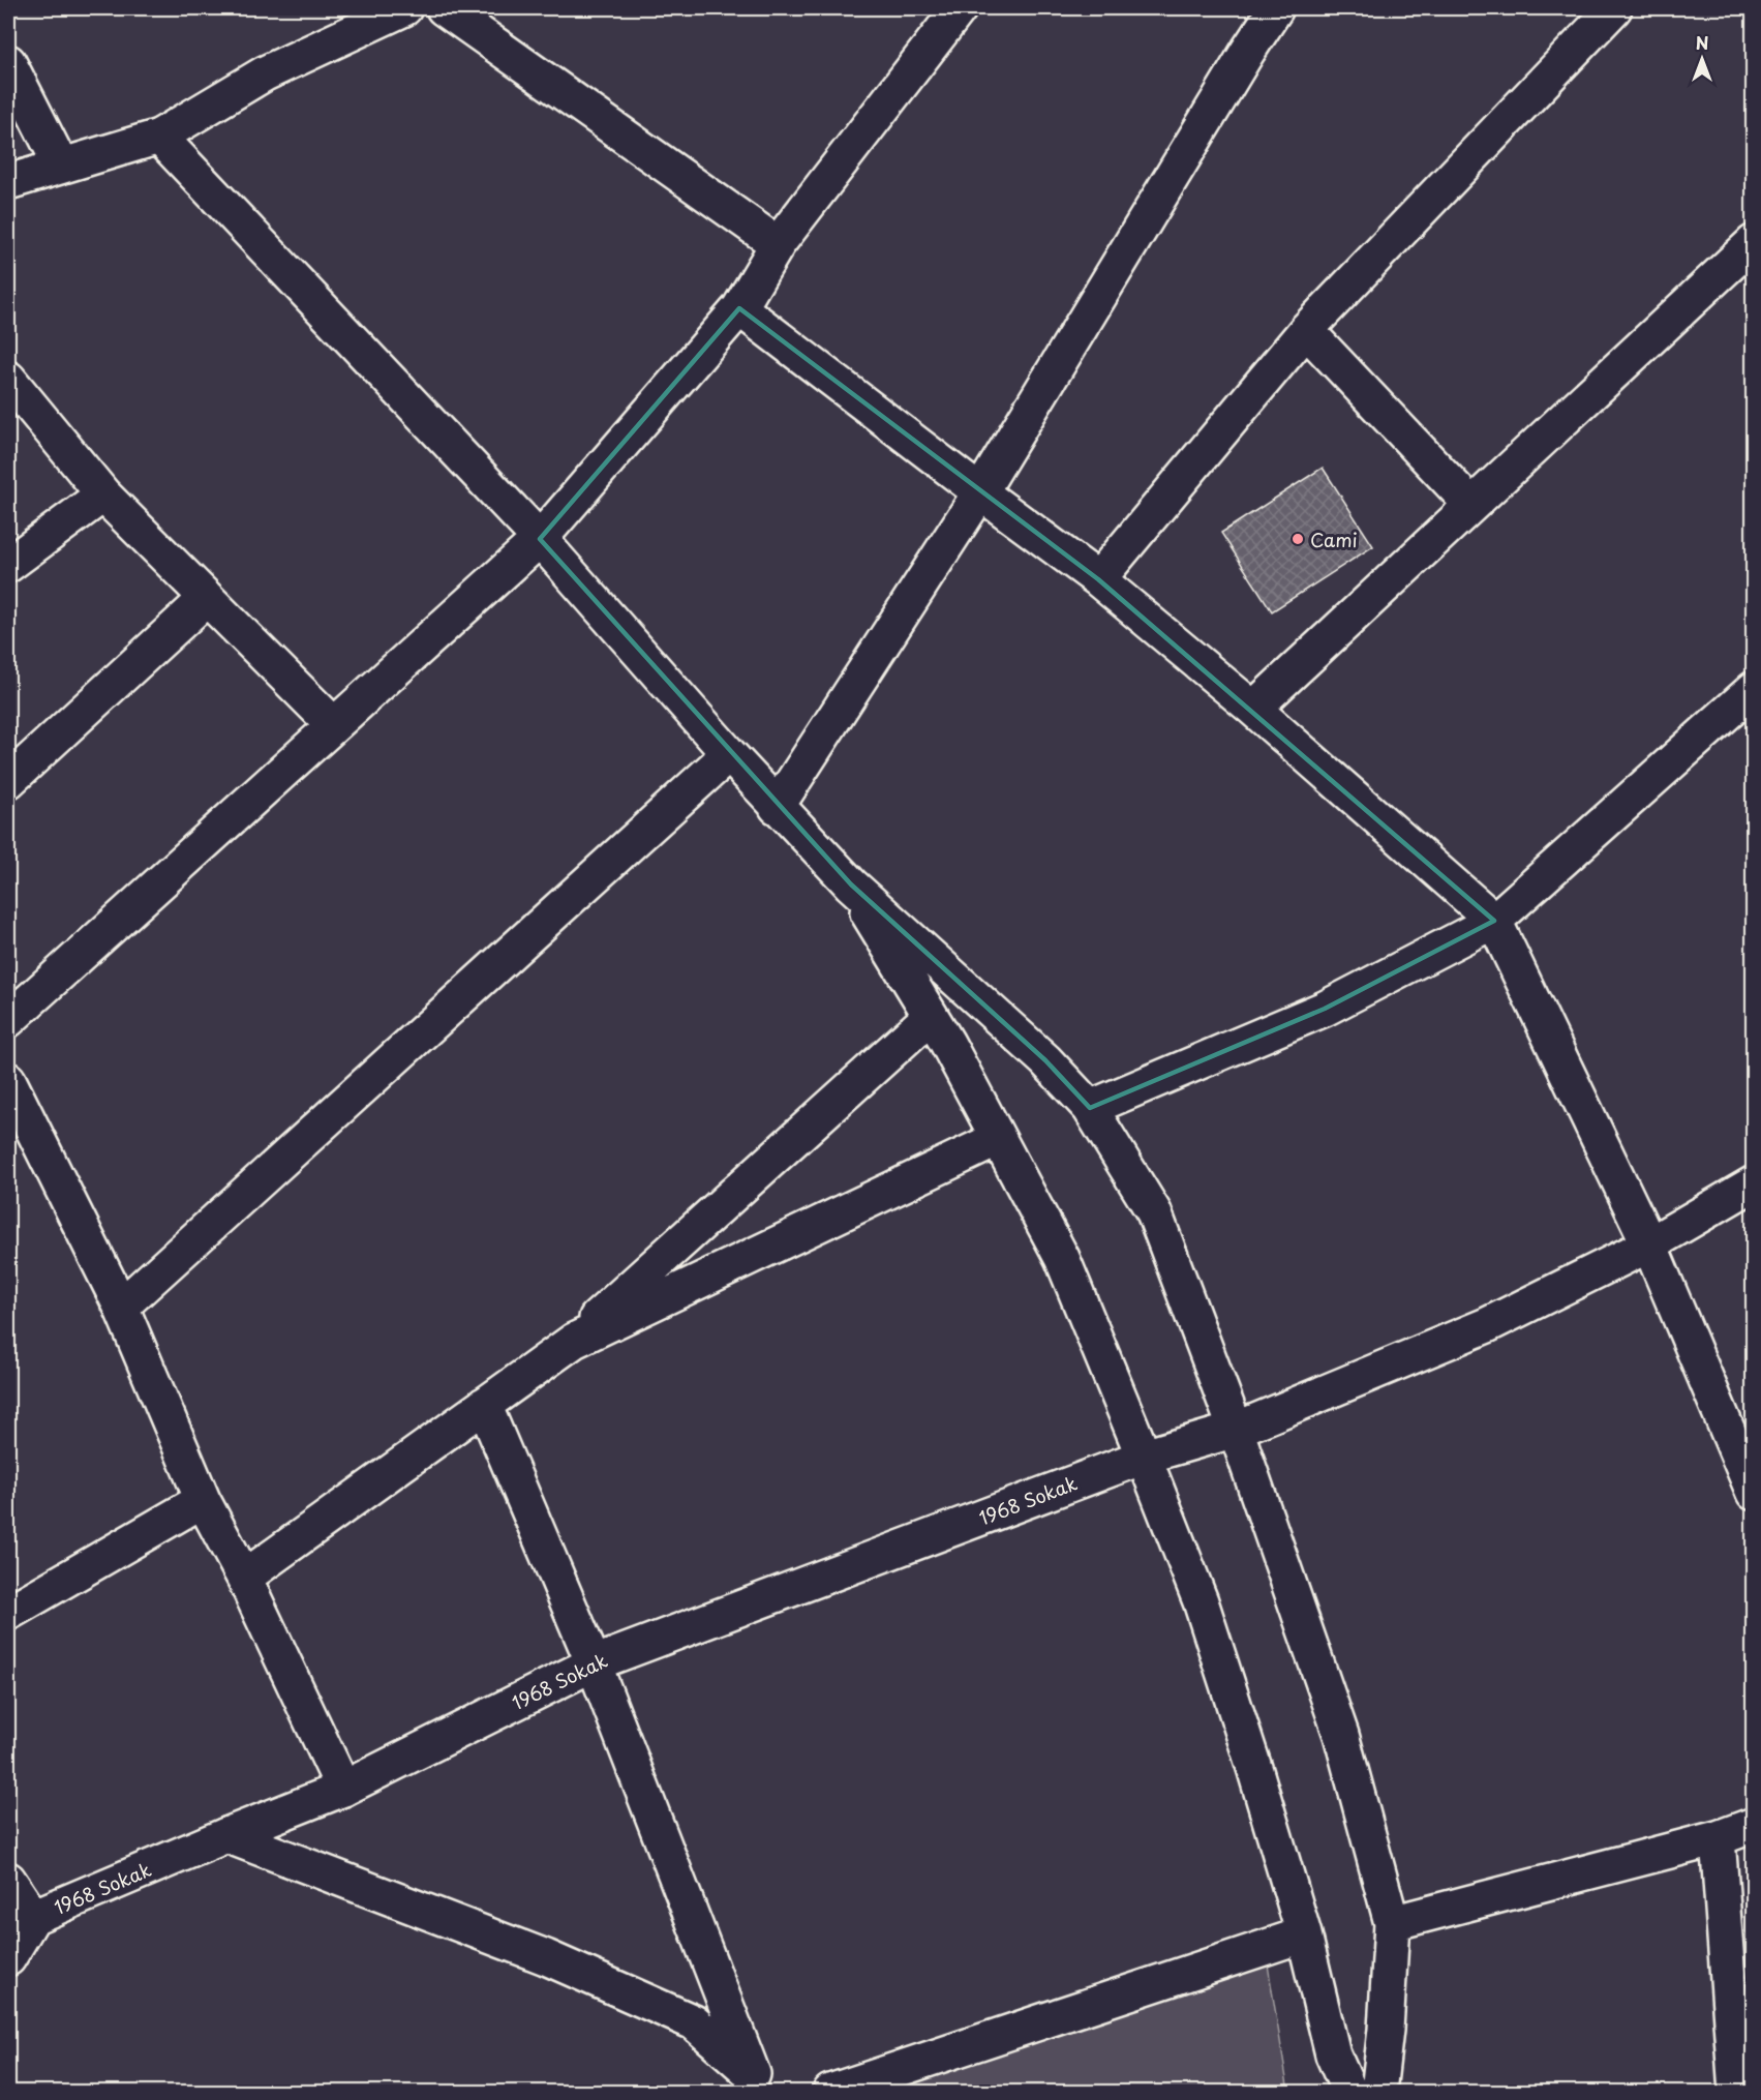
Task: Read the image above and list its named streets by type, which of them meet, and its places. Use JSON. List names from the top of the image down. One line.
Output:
{"streets":{"street":["1968 Sokak"]},"places":["Cami"],"north":"top"}
